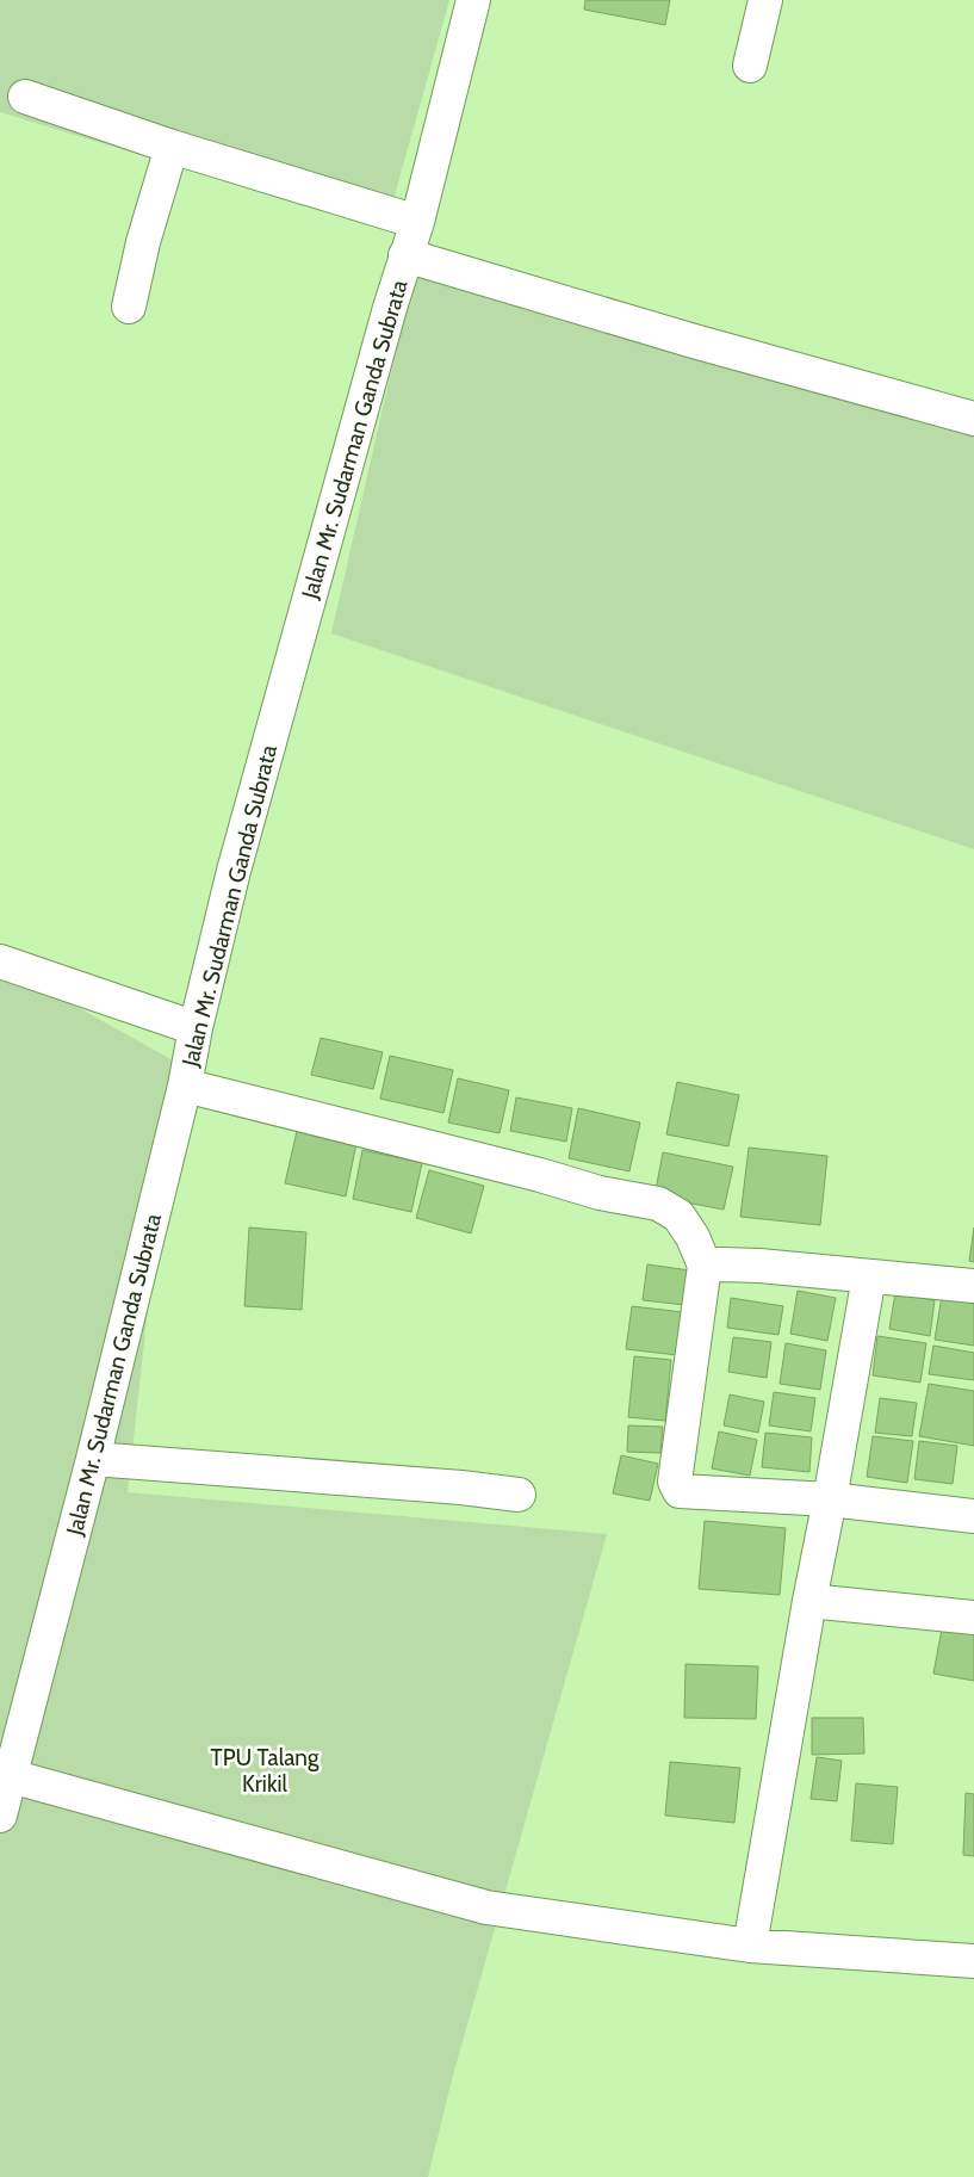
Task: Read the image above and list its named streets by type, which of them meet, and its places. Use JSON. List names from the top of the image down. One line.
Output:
{"streets":{"street":["Jalan Mr. Sudarman Ganda Subrata"]},"parks":["TPU Talang Krikil"]}
